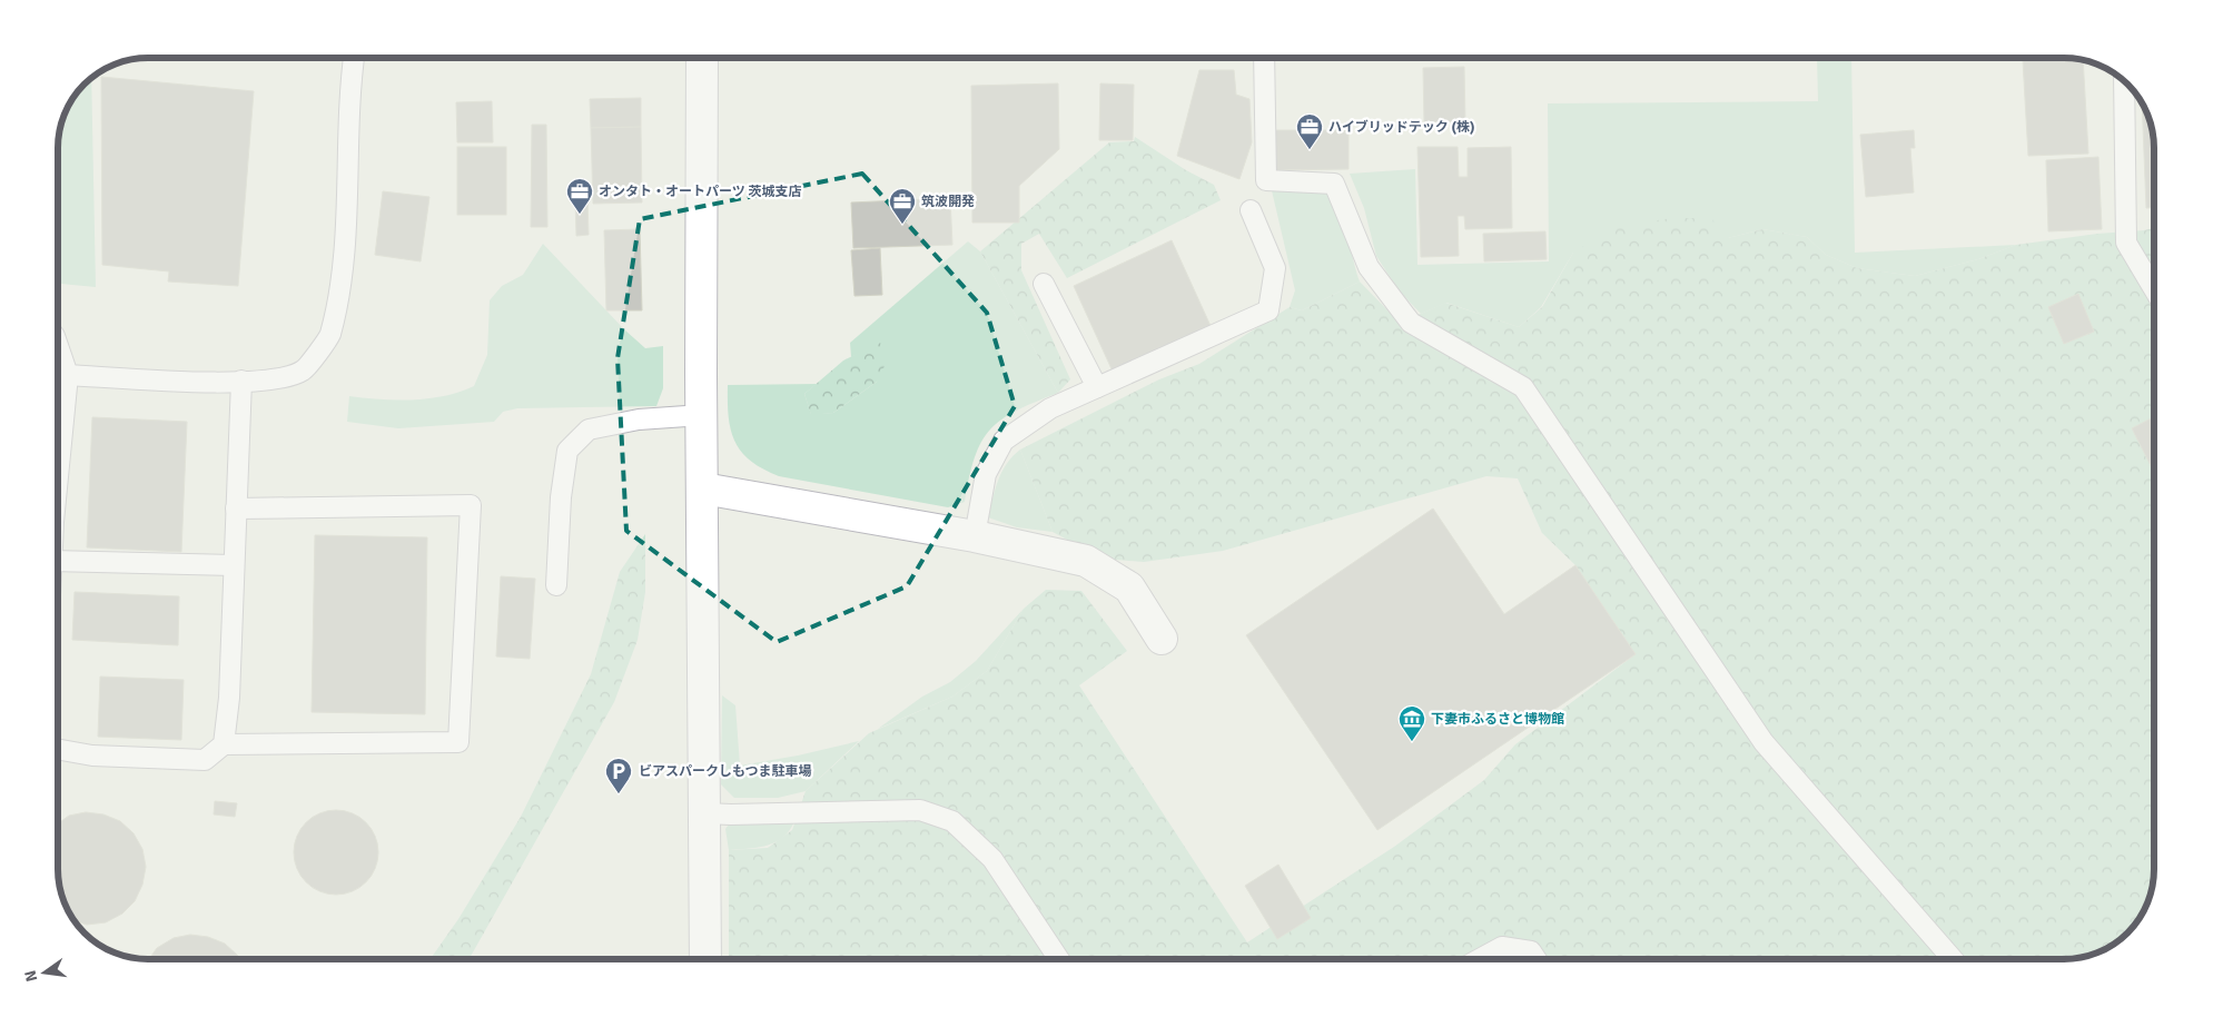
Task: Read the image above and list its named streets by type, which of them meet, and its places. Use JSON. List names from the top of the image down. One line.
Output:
{"places":{"office":["ハイブリッドテック (株)","オンタト・オートパーツ 茨城支店","筑波開発"],"museum":["下妻市ふるさと博物館"],"parking":["ビアスパークしもつま駐車場"]},"north":"left"}
